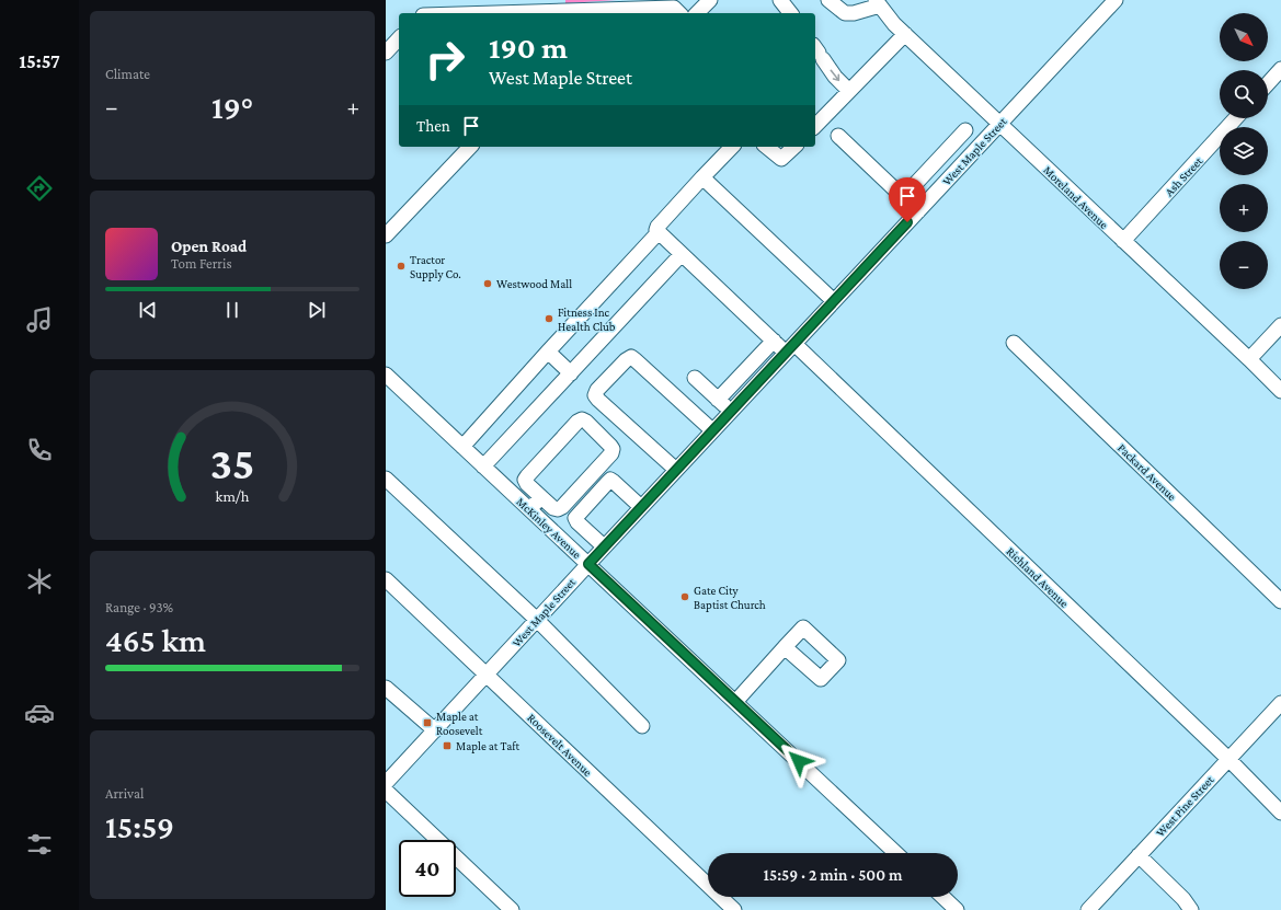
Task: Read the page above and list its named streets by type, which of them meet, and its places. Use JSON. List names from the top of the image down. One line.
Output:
{"streets":{"street":["West Maple Street","Ash Street","Moreland Avenue","Packard Avenue","McKinley Avenue","Richland Avenue","Roosevelt Avenue","West Pine Street"]},"crossings":[["West Maple Street","Moreland Avenue"],["West Maple Street","McKinley Avenue"],["West Maple Street","Richland Avenue"],["West Maple Street","Roosevelt Avenue"],["Ash Street","Moreland Avenue"],["Richland Avenue","West Pine Street"]],"places":{"other":["Tractor Supply Co.","Westwood Mall","Fitness Inc Health Club","Gate City Baptist Church"],"transit":["Maple at Roosevelt","Maple at Taft"]},"north":"bottom right","page":{"tabs":"15:57","tile":["Climate",["Range · 93%","465 km"],["Arrival","15:59"]],"map_buttons":["+","−"],"turn":["190 m","West Maple Street"],"heat":["−","19°","+"],"then":"Then","song":["Open Road","Tom Ferris"],"limit":"40","trip":"15:59 · 2 min · 500 m","gauge":["35","km/h"]}}
